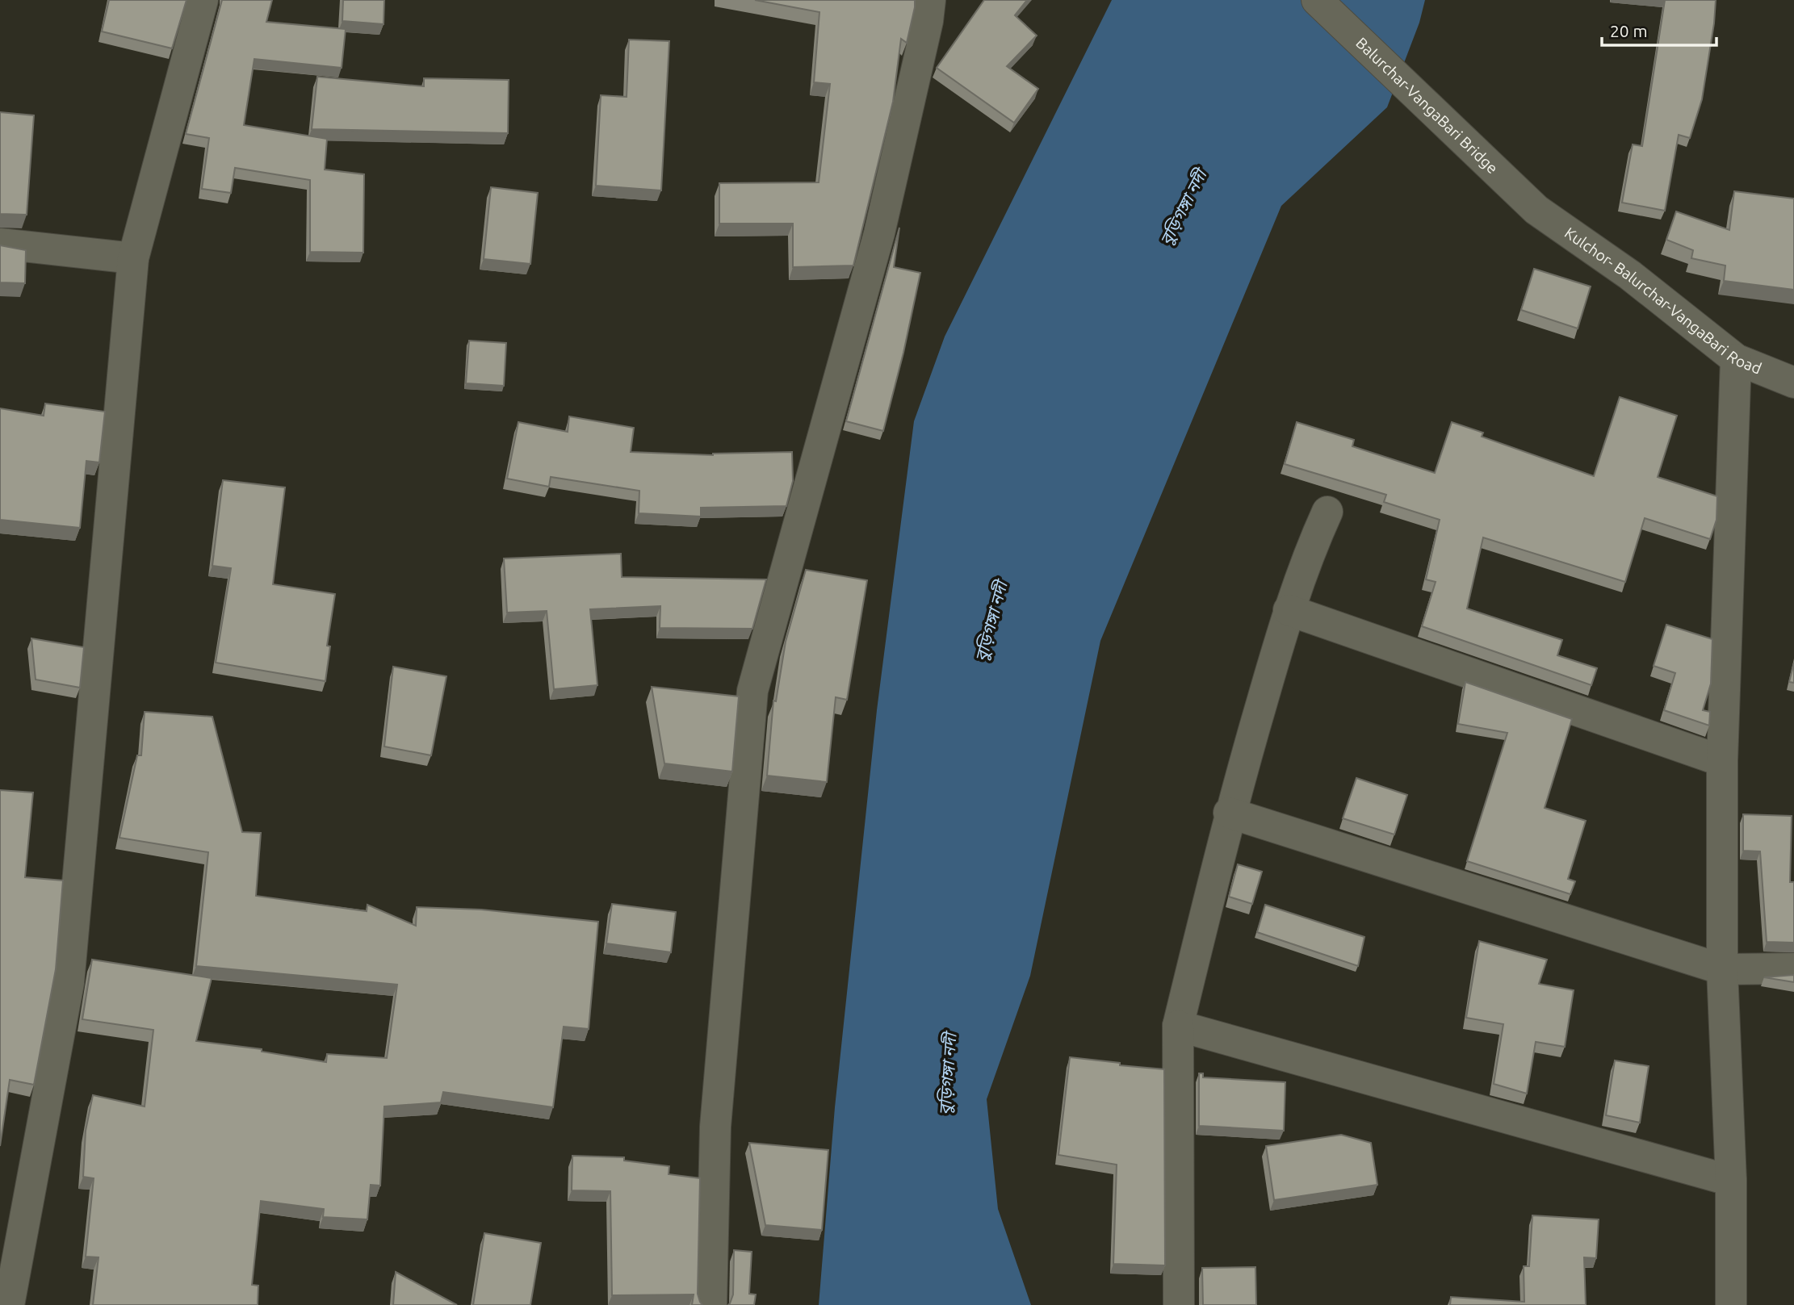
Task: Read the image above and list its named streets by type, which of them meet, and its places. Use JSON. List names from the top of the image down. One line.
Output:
{"streets":{"street":["Balurchar-VangaBari Bridge","Kulchor- Balurchar-VangaBari Road"]},"crossings":[["Balurchar-VangaBari Bridge","Kulchor- Balurchar-VangaBari Road"]],"water":["বুড়িগঙ্গা নদী"],"scale_bar":"20 m"}
